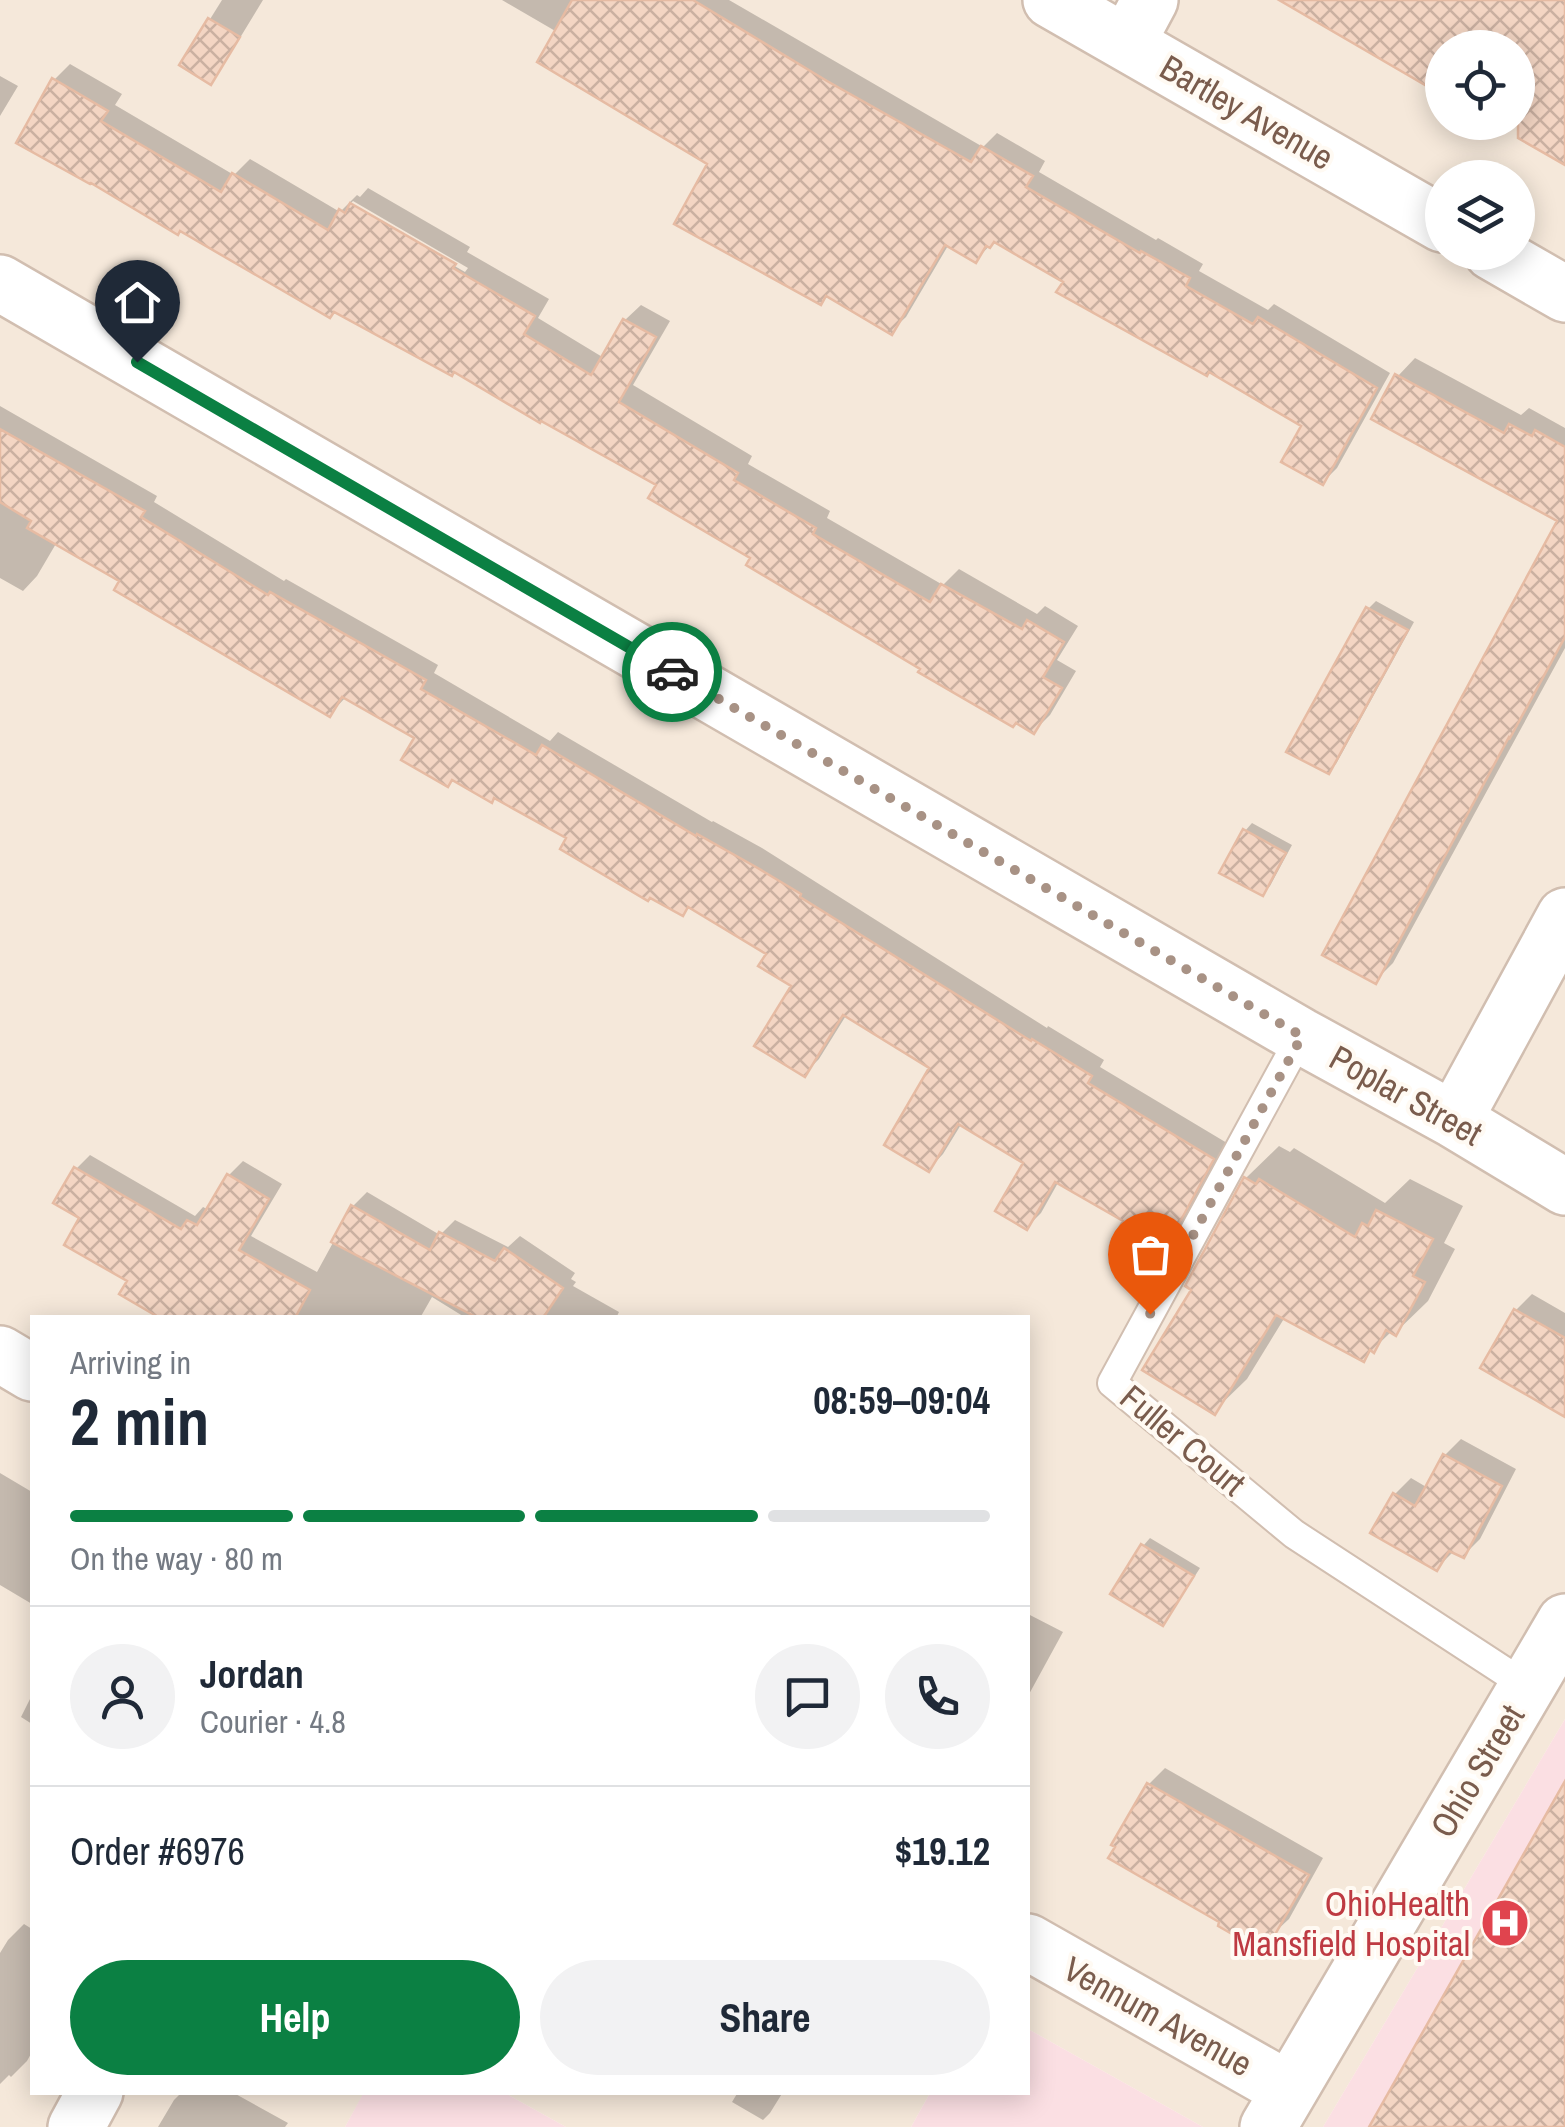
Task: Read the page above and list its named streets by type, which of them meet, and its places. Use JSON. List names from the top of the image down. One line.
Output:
{"streets":{"street":["Bartley Avenue","Poplar Street","Ohio Street","Vennum Avenue"],"lane":["Fuller Court"]},"crossings":[["Poplar Street","Fuller Court"],["Fuller Court","Ohio Street"],["Ohio Street","Vennum Avenue"]],"places":{"hospital":["OhioHealth Mansfield Hospital"]},"page":{"heading":["2 min","Arriving in","08:59–09:04"],"panel":["Jordan","Courier · 4.8","Order #6976","$19.12"],"bar":"On the way · 80 m","buttons":["Help","Share"]}}
